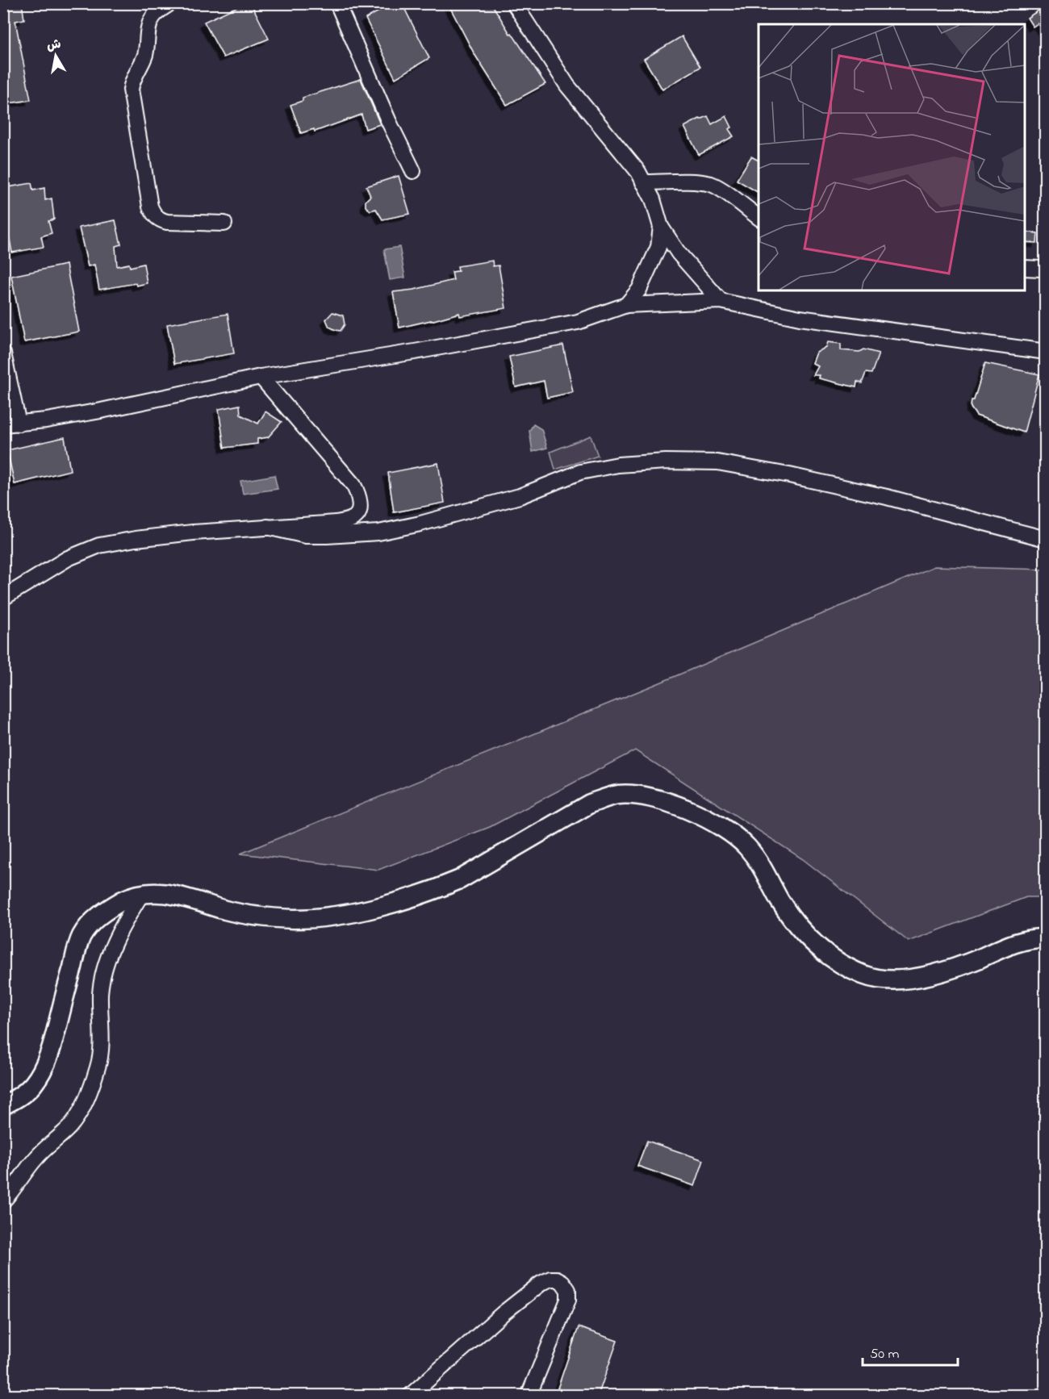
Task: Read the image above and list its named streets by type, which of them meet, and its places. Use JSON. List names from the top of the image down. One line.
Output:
{"scale_bar":"50 m","north":"top"}
